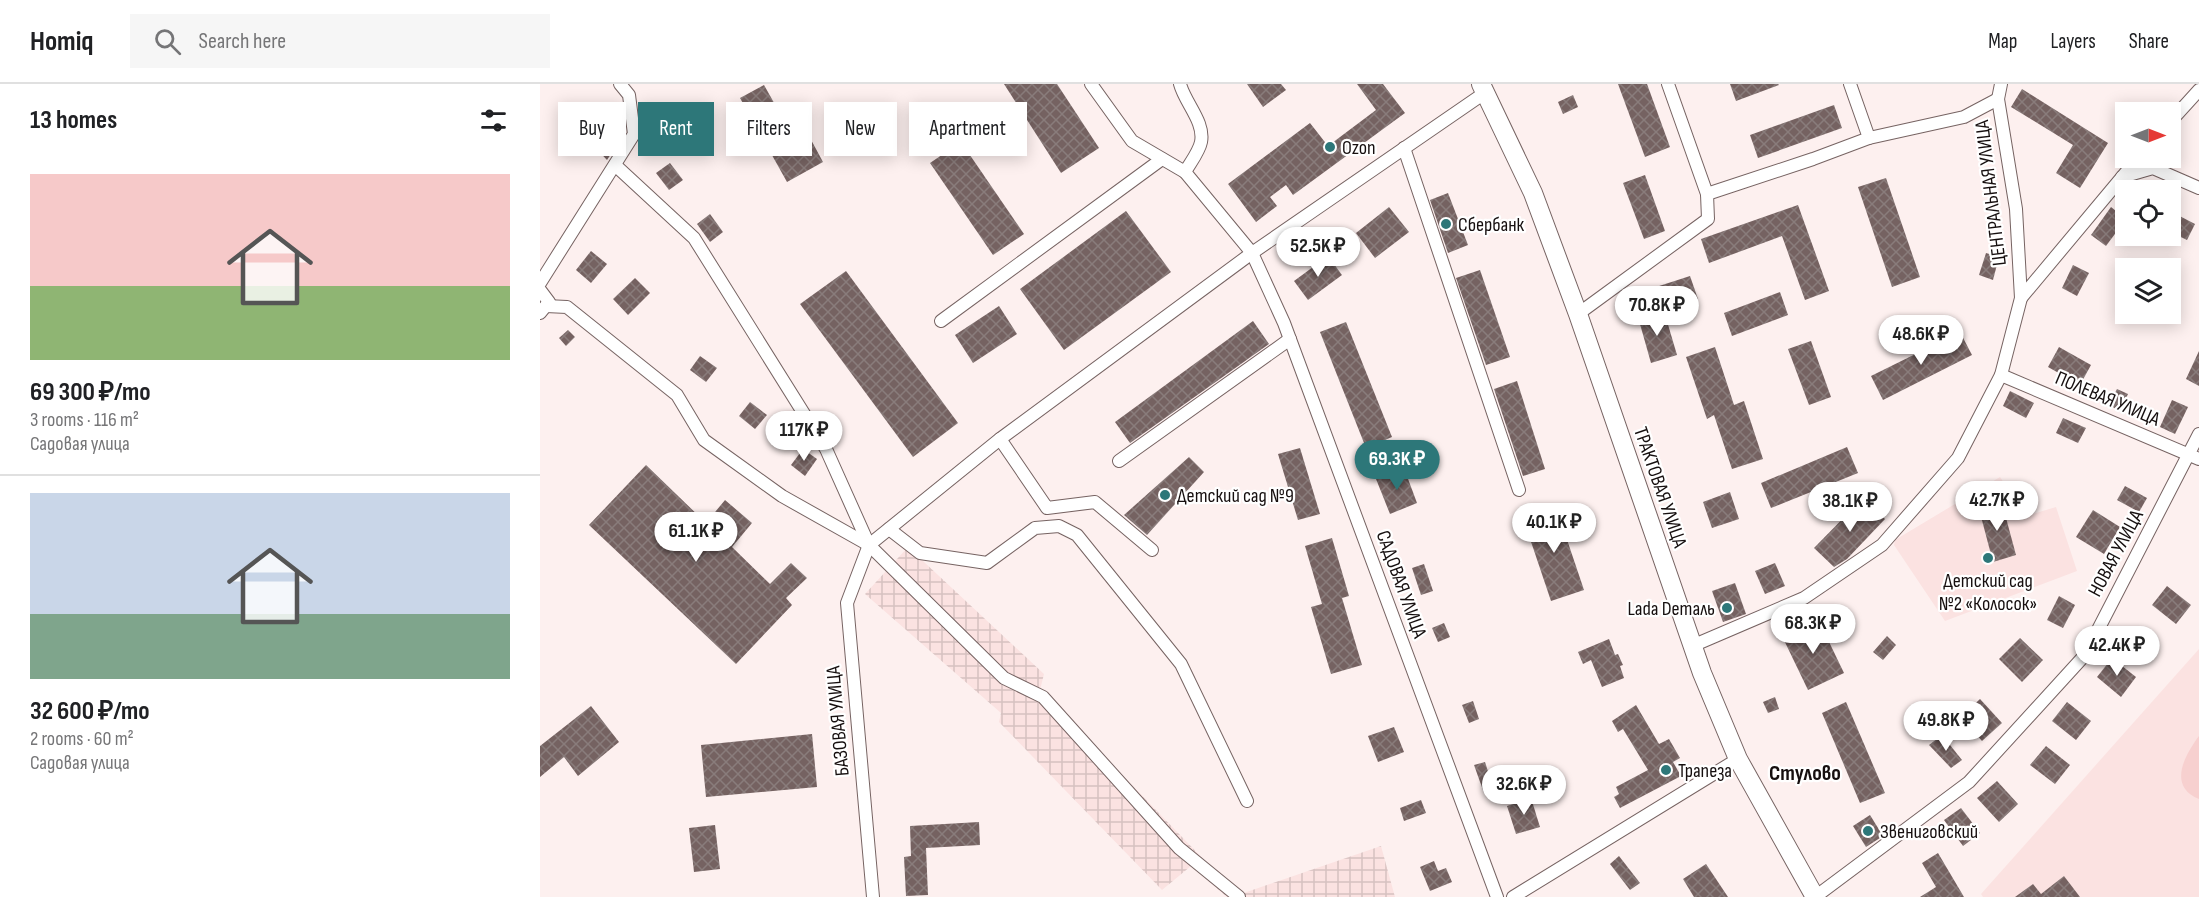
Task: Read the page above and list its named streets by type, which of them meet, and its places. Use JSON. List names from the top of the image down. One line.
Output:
{"streets":{"highway":["ТРАКТОВАЯ УЛИЦА"],"street":["ЦЕНТРАЛЬНАЯ УЛИЦА","ПОЛЕВАЯ УЛИЦА","НОВАЯ УЛИЦА","САДОВАЯ УЛИЦА","БАЗОВАЯ УЛИЦА"]},"crossings":[["ЦЕНТРАЛЬНАЯ УЛИЦА","ПОЛЕВАЯ УЛИЦА"],["ЦЕНТРАЛЬНАЯ УЛИЦА","ТРАКТОВАЯ УЛИЦА"],["ПОЛЕВАЯ УЛИЦА","НОВАЯ УЛИЦА"],["ТРАКТОВАЯ УЛИЦА","НОВАЯ УЛИЦА"]],"districts":["Стулово"],"places":["Ozon","Сбербанк","Детский сад №9","Детский сад №2 «Колосок»","Lada Dеталь","Трапеза","Звениговский"],"north":"right","page":{"header":"Homiq","search":"Search here","nav":["Map","Layers","Share"],"heading":"13 homes","chip":["Buy","Rent","Filters","New","Apartment"],"list":[{"name":"69 300 ₽/mo","note":"3 rooms · 116 m² · Садовая улица"},{"name":"32 600 ₽/mo","note":"2 rooms · 60 m² · Садовая улица"}],"price":["52.5K ₽","70.8K ₽","48.6K ₽","117K ₽","69.3K ₽","42.7K ₽","38.1K ₽","40.1K ₽","61.1K ₽","68.3K ₽","42.4K ₽","49.8K ₽","32.6K ₽"]}}
